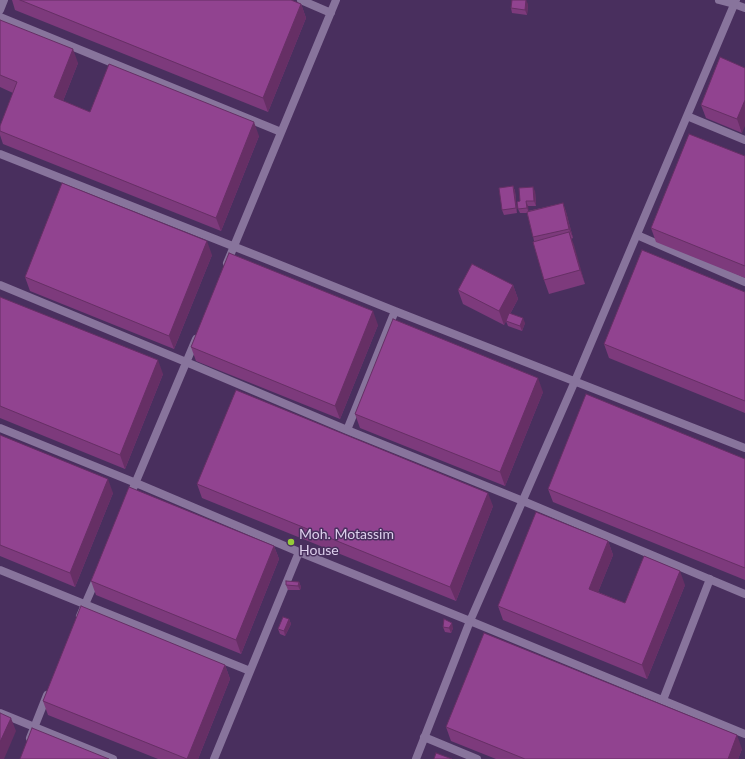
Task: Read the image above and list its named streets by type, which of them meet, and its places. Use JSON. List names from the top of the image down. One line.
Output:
{"places":["Moh. Motassim House"]}
